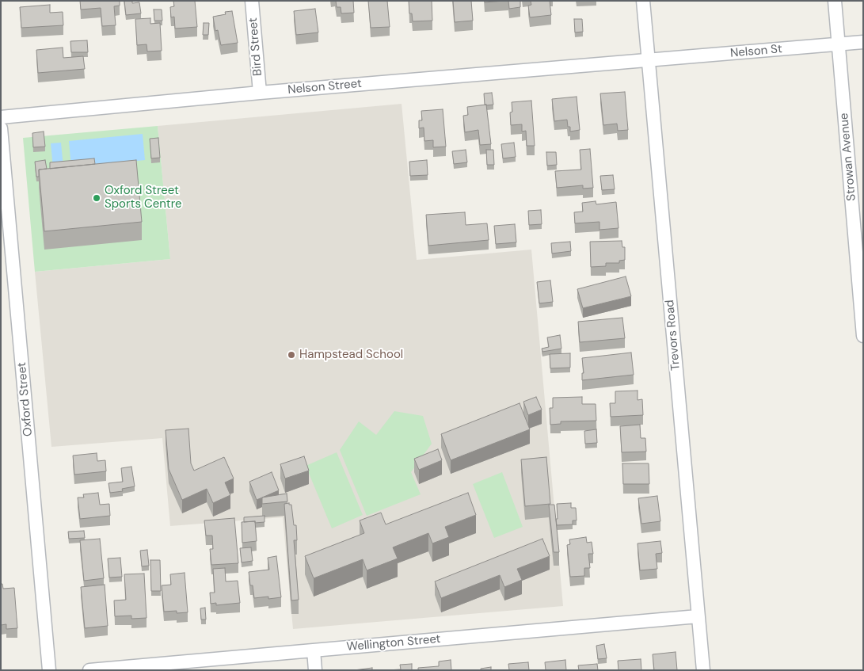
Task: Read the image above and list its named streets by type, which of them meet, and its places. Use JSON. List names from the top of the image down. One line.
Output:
{"streets":{"street":["Bird Street","Nelson St","Nelson Street","Strowan Avenue","Trevors Road","Oxford Street","Wellington Street"]},"crossings":[["Bird Street","Nelson Street"],["Nelson St","Nelson Street"],["Nelson St","Strowan Avenue"],["Nelson St","Trevors Road"],["Nelson Street","Trevors Road"],["Trevors Road","Wellington Street"]],"places":["Oxford Street Sports Centre","Hampstead School"]}
